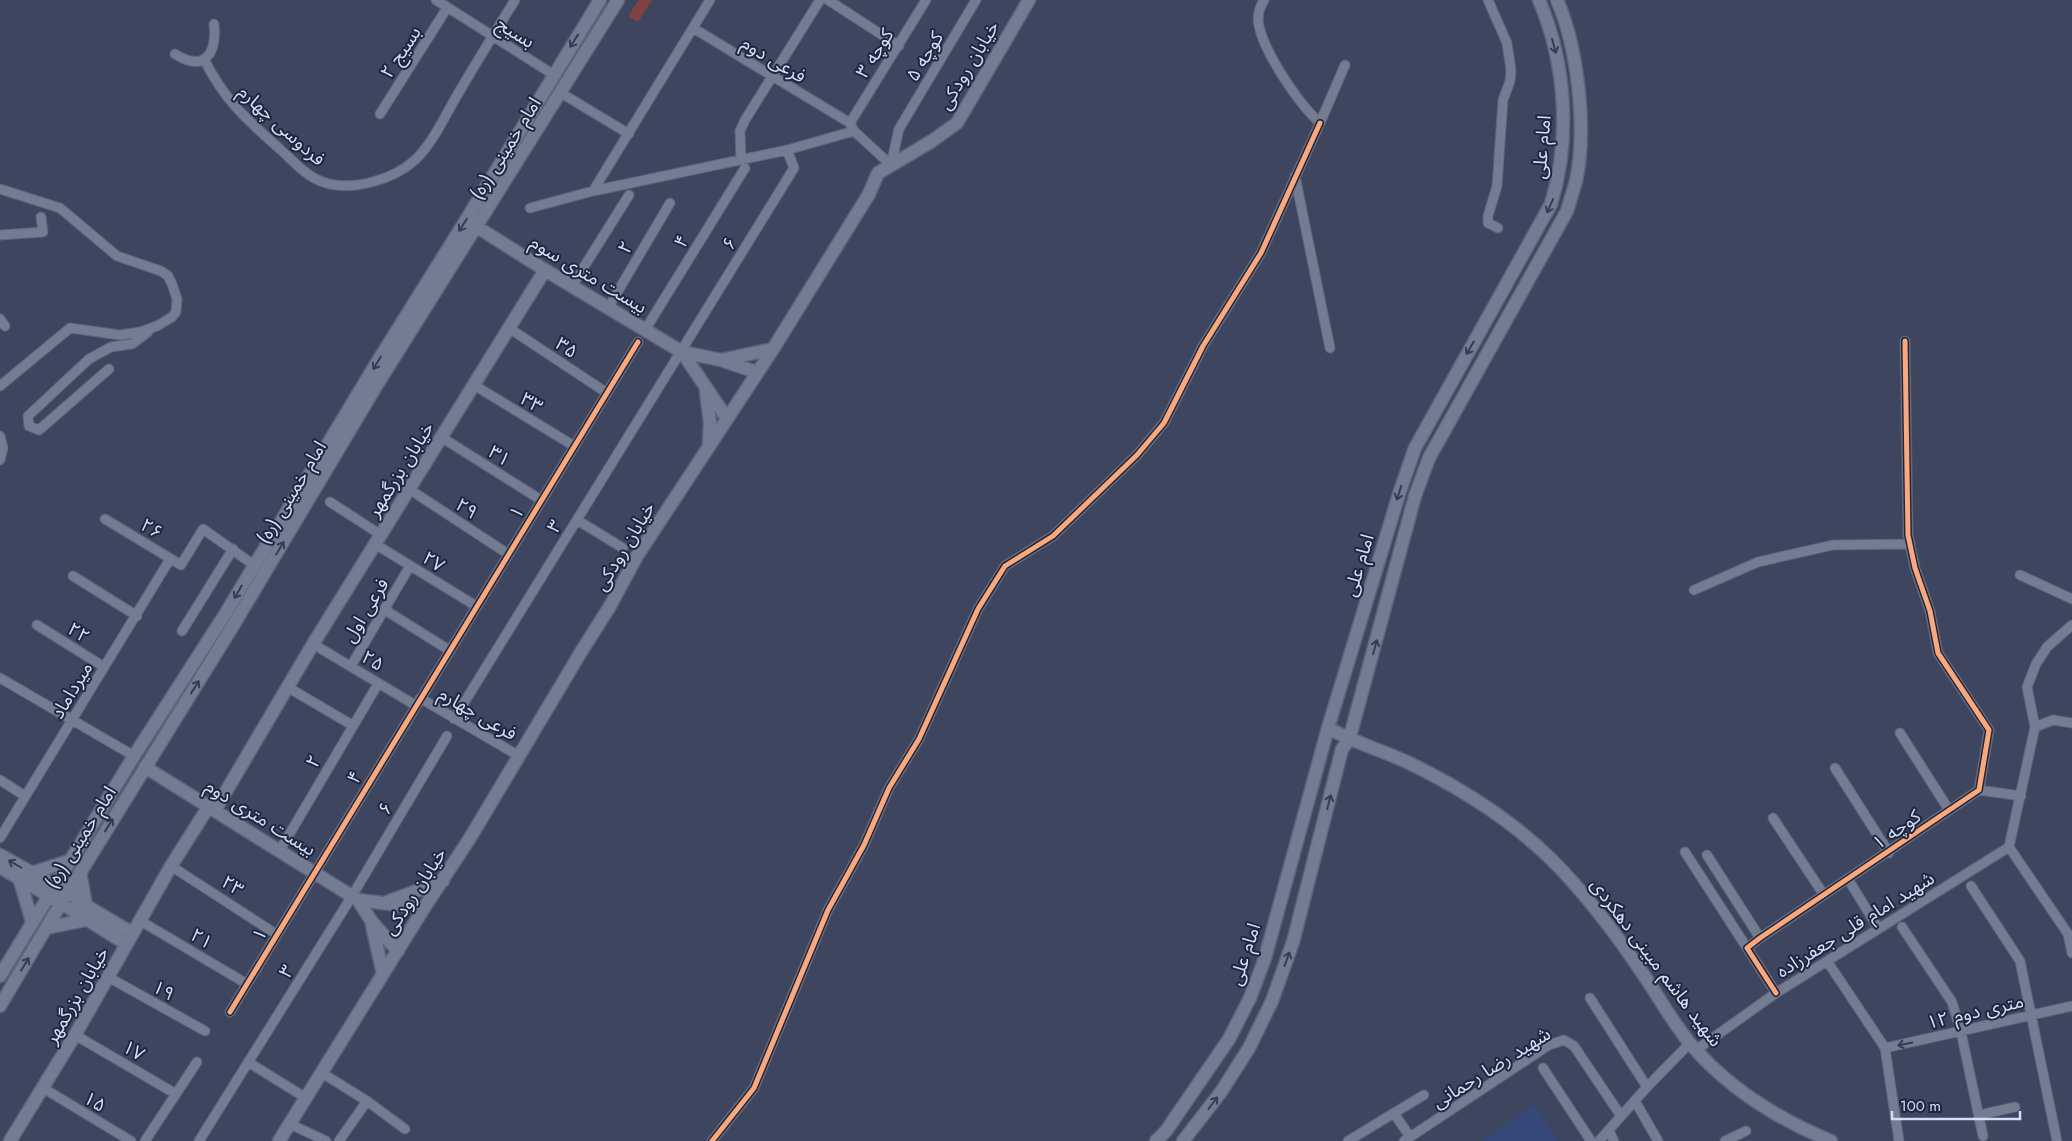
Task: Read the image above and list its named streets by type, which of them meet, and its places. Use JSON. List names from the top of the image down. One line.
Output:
{"streets":{"main road":["خیابان رودکی","امام علی","امام خمینی (ره)","بیست متری سوم","خیابان بزرگمهر","بیست متری دوم","شهید هاشم مبینی دهکردی"],"street":["بسیج","بسیج ۲","کوچه ۳","کوچه ۵","فرعی دوم","فردوسی چهارم","۴","۶","۲","۳۵","۳۳","۳۱","۲۹","۱","۳","۲۶","۲۷","فرعی اول","۲۲","۲۵","میرداماد","فرعی چهارم","کوچه ۱","۲۳","شهید امام قلی جعفرزاده","۲۱","۱۹","۱۲ متری دوم","۱۷","شهید رضا رحمانی","۱۵"]},"crossings":[["بسیج","بسیج ۲"],["بسیج","فردوسی چهارم"],["بسیج","امام خمینی (ره)"],["کوچه ۳","فرعی دوم"],["کوچه ۵","فرعی دوم"],["کوچه ۵","خیابان رودکی"],["فرعی دوم","خیابان رودکی"],["خیابان رودکی","بیست متری سوم"],["خیابان رودکی","فرعی چهارم"],["خیابان رودکی","بیست متری دوم"],["امام علی","شهید هاشم مبینی دهکردی"],["امام خمینی (ره)","بیست متری سوم"],["امام خمینی (ره)","بیست متری دوم"],["۴","بیست متری سوم"],["۴","۱"],["۴","۲۵"],["۴","فرعی چهارم"],["۴","بیست متری دوم"],["۶","بیست متری سوم"],["۶","۳"],["۶","بیست متری دوم"],["۲","بیست متری سوم"],["۲","بیست متری دوم"],["بیست متری سوم","خیابان بزرگمهر"],["بیست متری سوم","۳"],["۳۵","خیابان بزرگمهر"],["۳۵","۱"],["۳۳","خیابان بزرگمهر"],["۳۳","۱"],["۳۱","خیابان بزرگمهر"],["۳۱","۱"],["خیابان بزرگمهر","۲۹"],["خیابان بزرگمهر","۲۷"],["خیابان بزرگمهر","۲۵"],["خیابان بزرگمهر","بیست متری دوم"],["خیابان بزرگمهر","۲۳"],["خیابان بزرگمهر","۲۱"],["خیابان بزرگمهر","۱۹"],["خیابان بزرگمهر","۱۷"],["خیابان بزرگمهر","۱۵"],["۲۹","۱"],["۱","۲۷"],["۱","۲۵"],["۱","فرعی چهارم"],["۱","بیست متری دوم"],["۱","۲۳"],["۱","۲۱"],["۳","فرعی چهارم"],["۳","بیست متری دوم"],["۲۶","میرداماد"],["فرعی اول","۲۵"],["۲۲","میرداماد"],["۲۵","فرعی چهارم"],["شهید امام قلی جعفرزاده","شهید هاشم مبینی دهکردی"],["شهید امام قلی جعفرزاده","شهید رضا رحمانی"]],"one_way":["۱۲ متری دوم"],"scale_bar":"100 m"}
